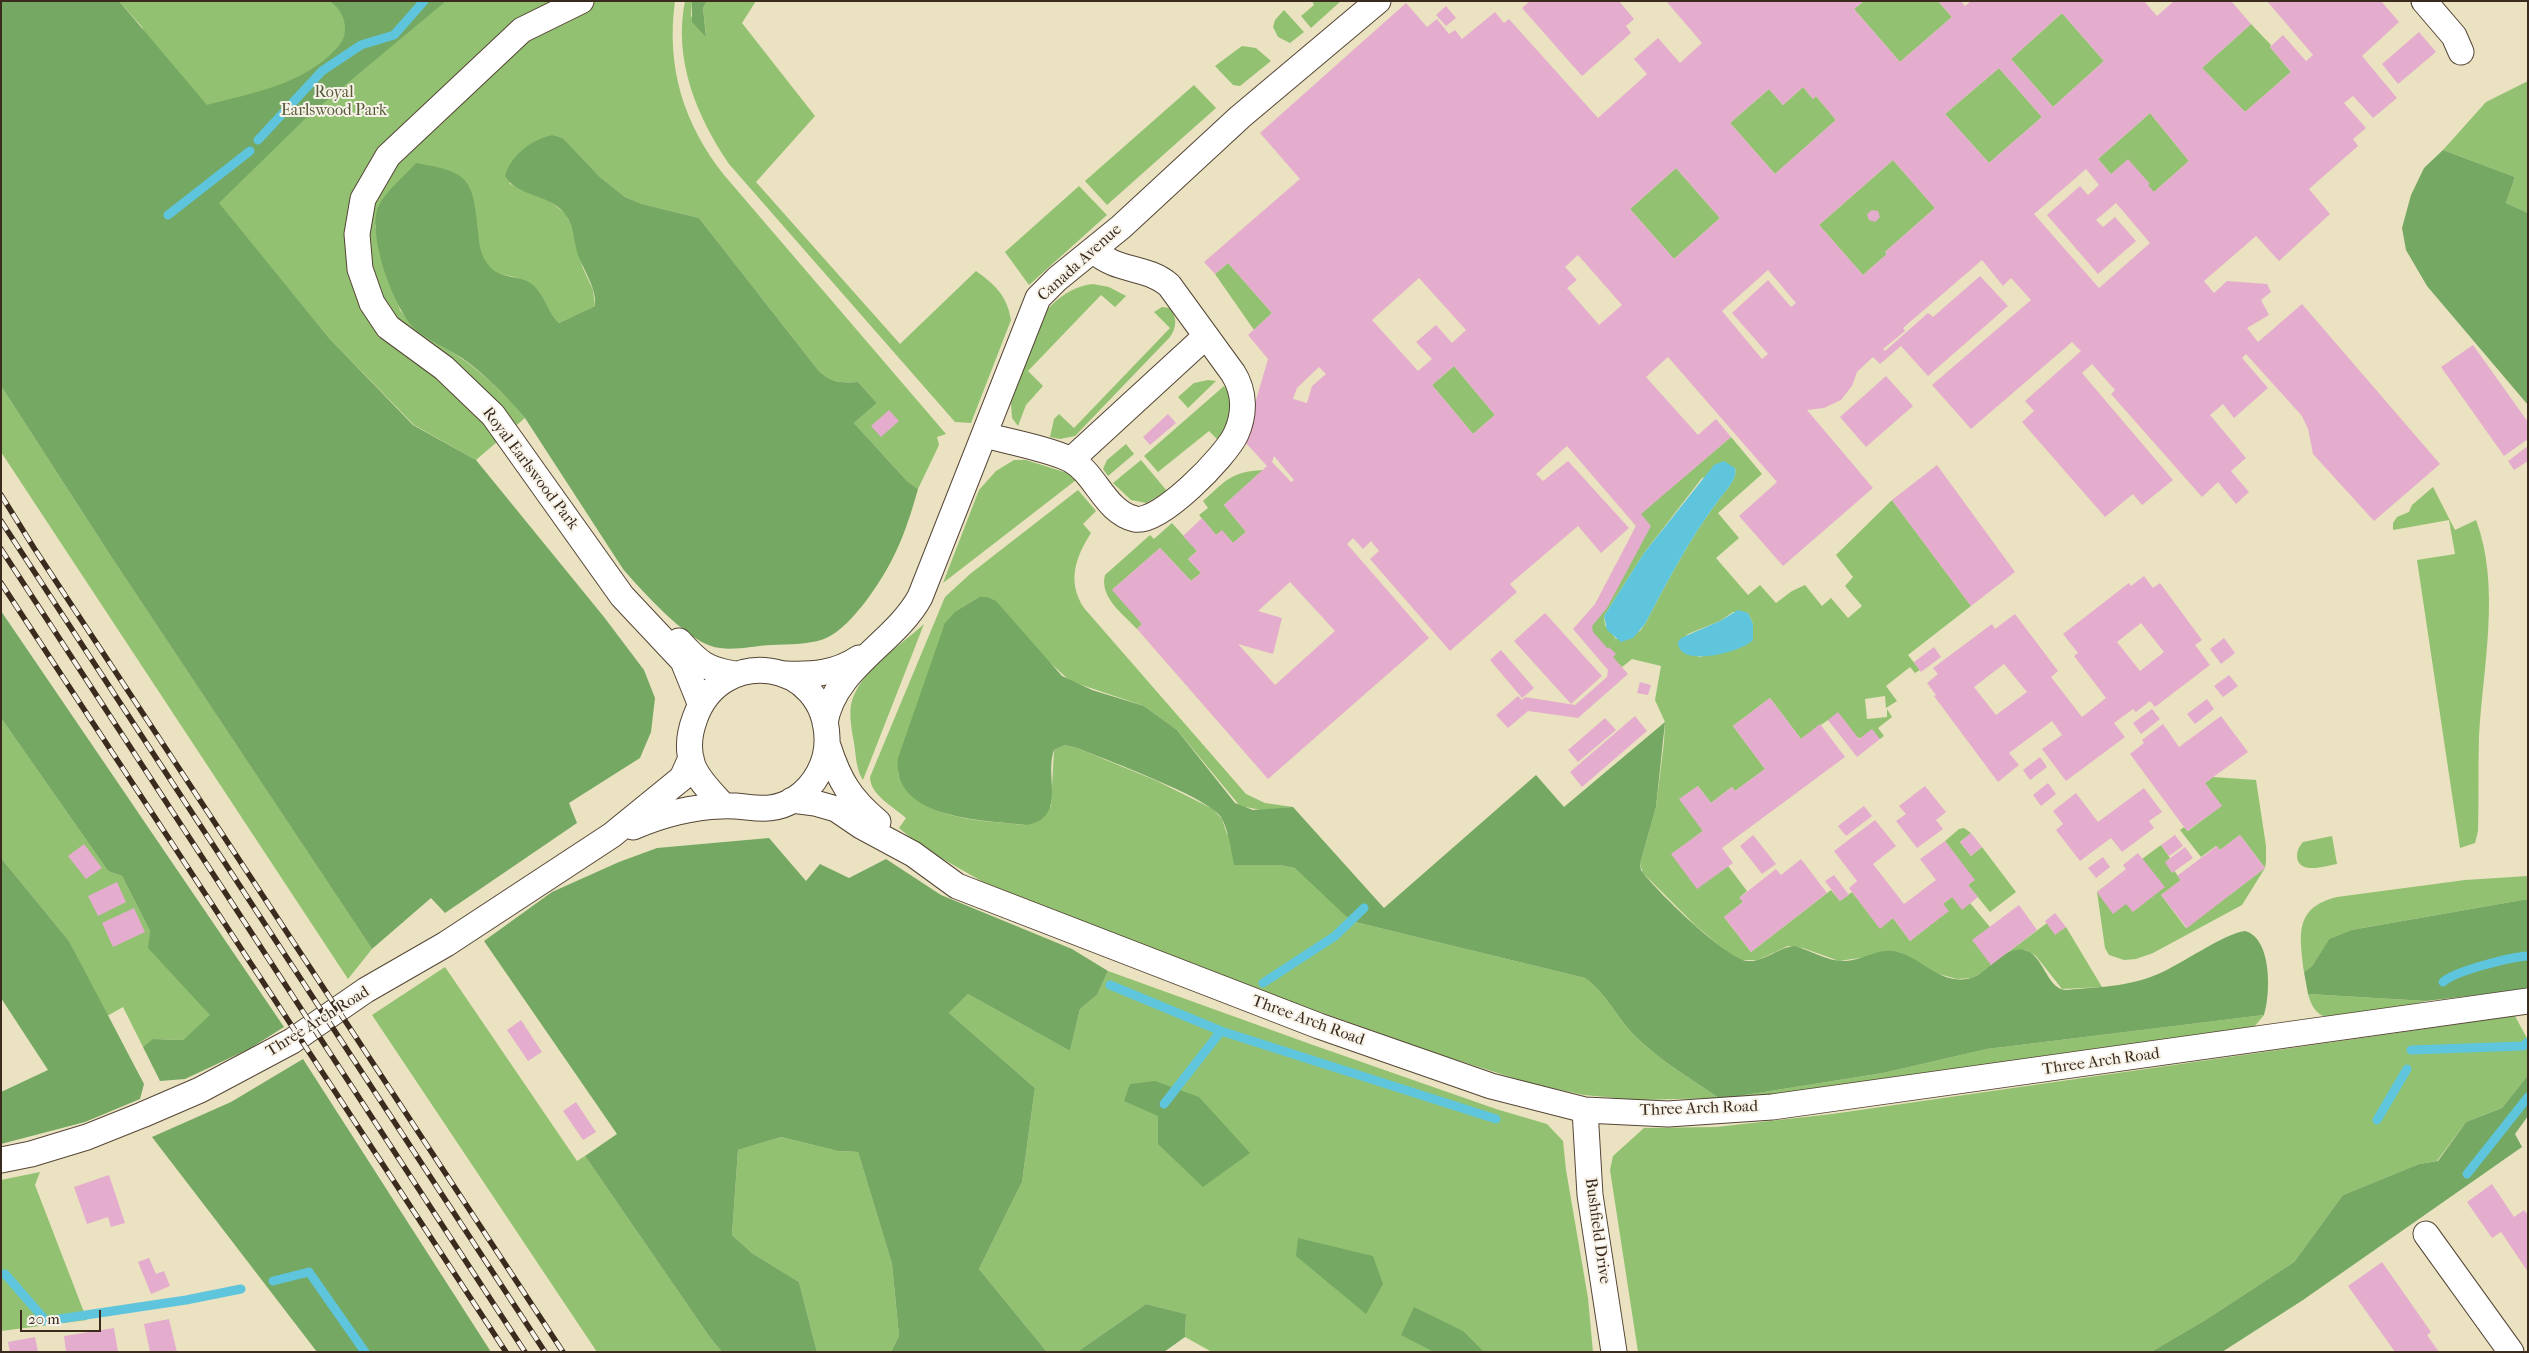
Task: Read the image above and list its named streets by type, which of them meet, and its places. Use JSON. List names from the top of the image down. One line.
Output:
{"streets":{"street":["Canada Avenue","Royal Earlswood Park","Three Arch Road","Bushfield Drive"]},"crossings":[["Canada Avenue","Royal Earlswood Park"],["Canada Avenue","Three Arch Road"],["Royal Earlswood Park","Three Arch Road"],["Three Arch Road","Bushfield Drive"]],"parks":["Royal Earlswood Park"],"scale_bar":"20 m"}
